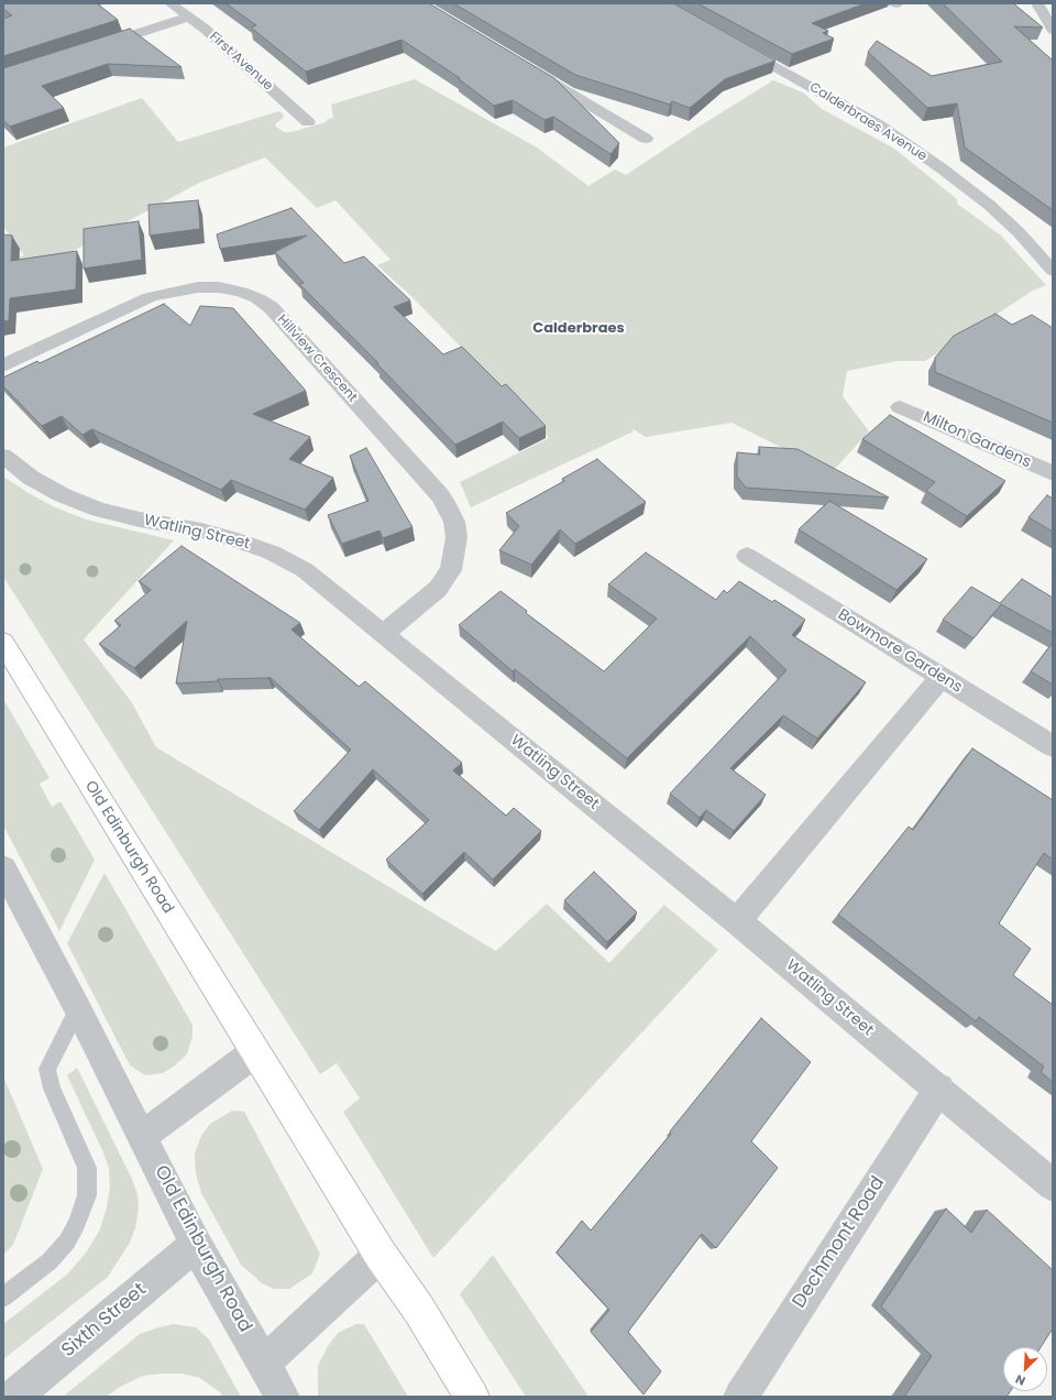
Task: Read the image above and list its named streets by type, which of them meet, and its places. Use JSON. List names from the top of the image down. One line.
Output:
{"streets":{"main road":["Old Edinburgh Road"],"street":["First Avenue","Calderbraes Avenue","Hillview Crescent","Milton Gardens","Watling Street","Bowmore Gardens","Dechmont Road","Sixth Street"]},"crossings":[["Hillview Crescent","Watling Street"],["Watling Street","Dechmont Road"],["Old Edinburgh Road","Sixth Street"]],"districts":["Calderbraes"],"north":"bottom left"}
